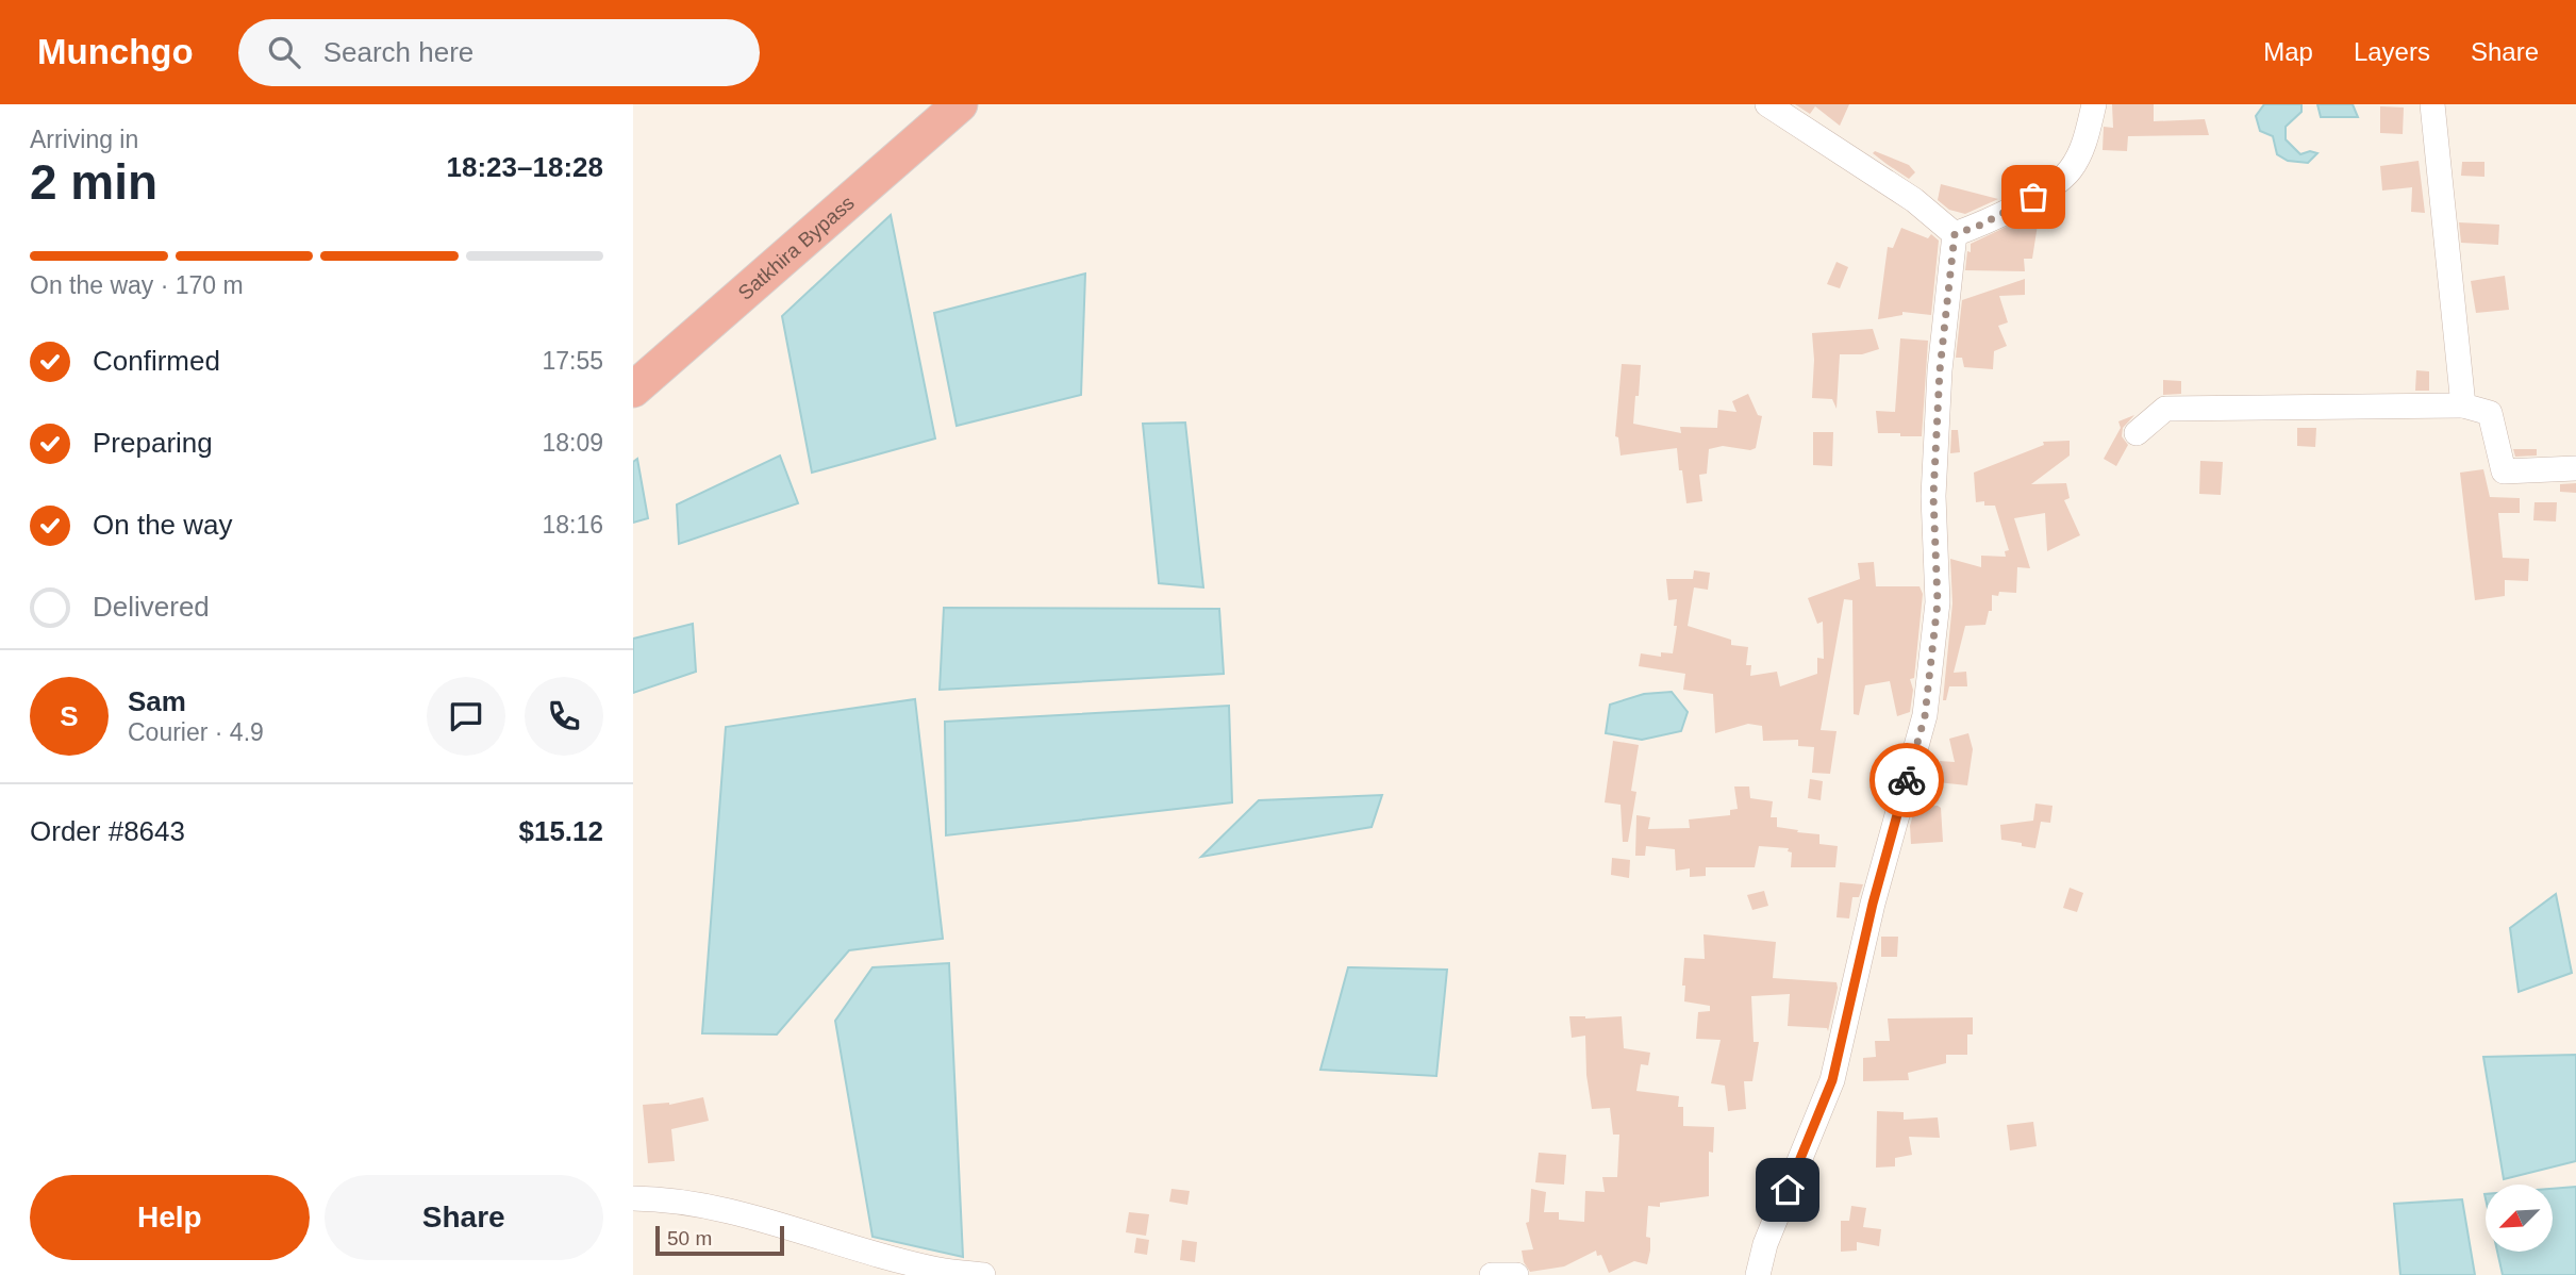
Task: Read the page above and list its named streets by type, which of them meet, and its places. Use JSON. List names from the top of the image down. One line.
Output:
{"streets":{"highway":["Satkhira Bypass"]},"scale_bar":"50 m","north":"bottom left","page":{"header":"Munchgo","search":"Search here","nav":["Map","Layers","Share"],"heading":["2 min","Arriving in","18:23–18:28"],"panel":["Sam","Courier · 4.9","Order #8643","$15.12"],"bar":"On the way · 170 m","list":[["Confirmed","17:55"],["Preparing","18:09"],["On the way","18:16"],"Delivered"],"round":"S","buttons":["Help","Share"],"scale":"50 m"}}
